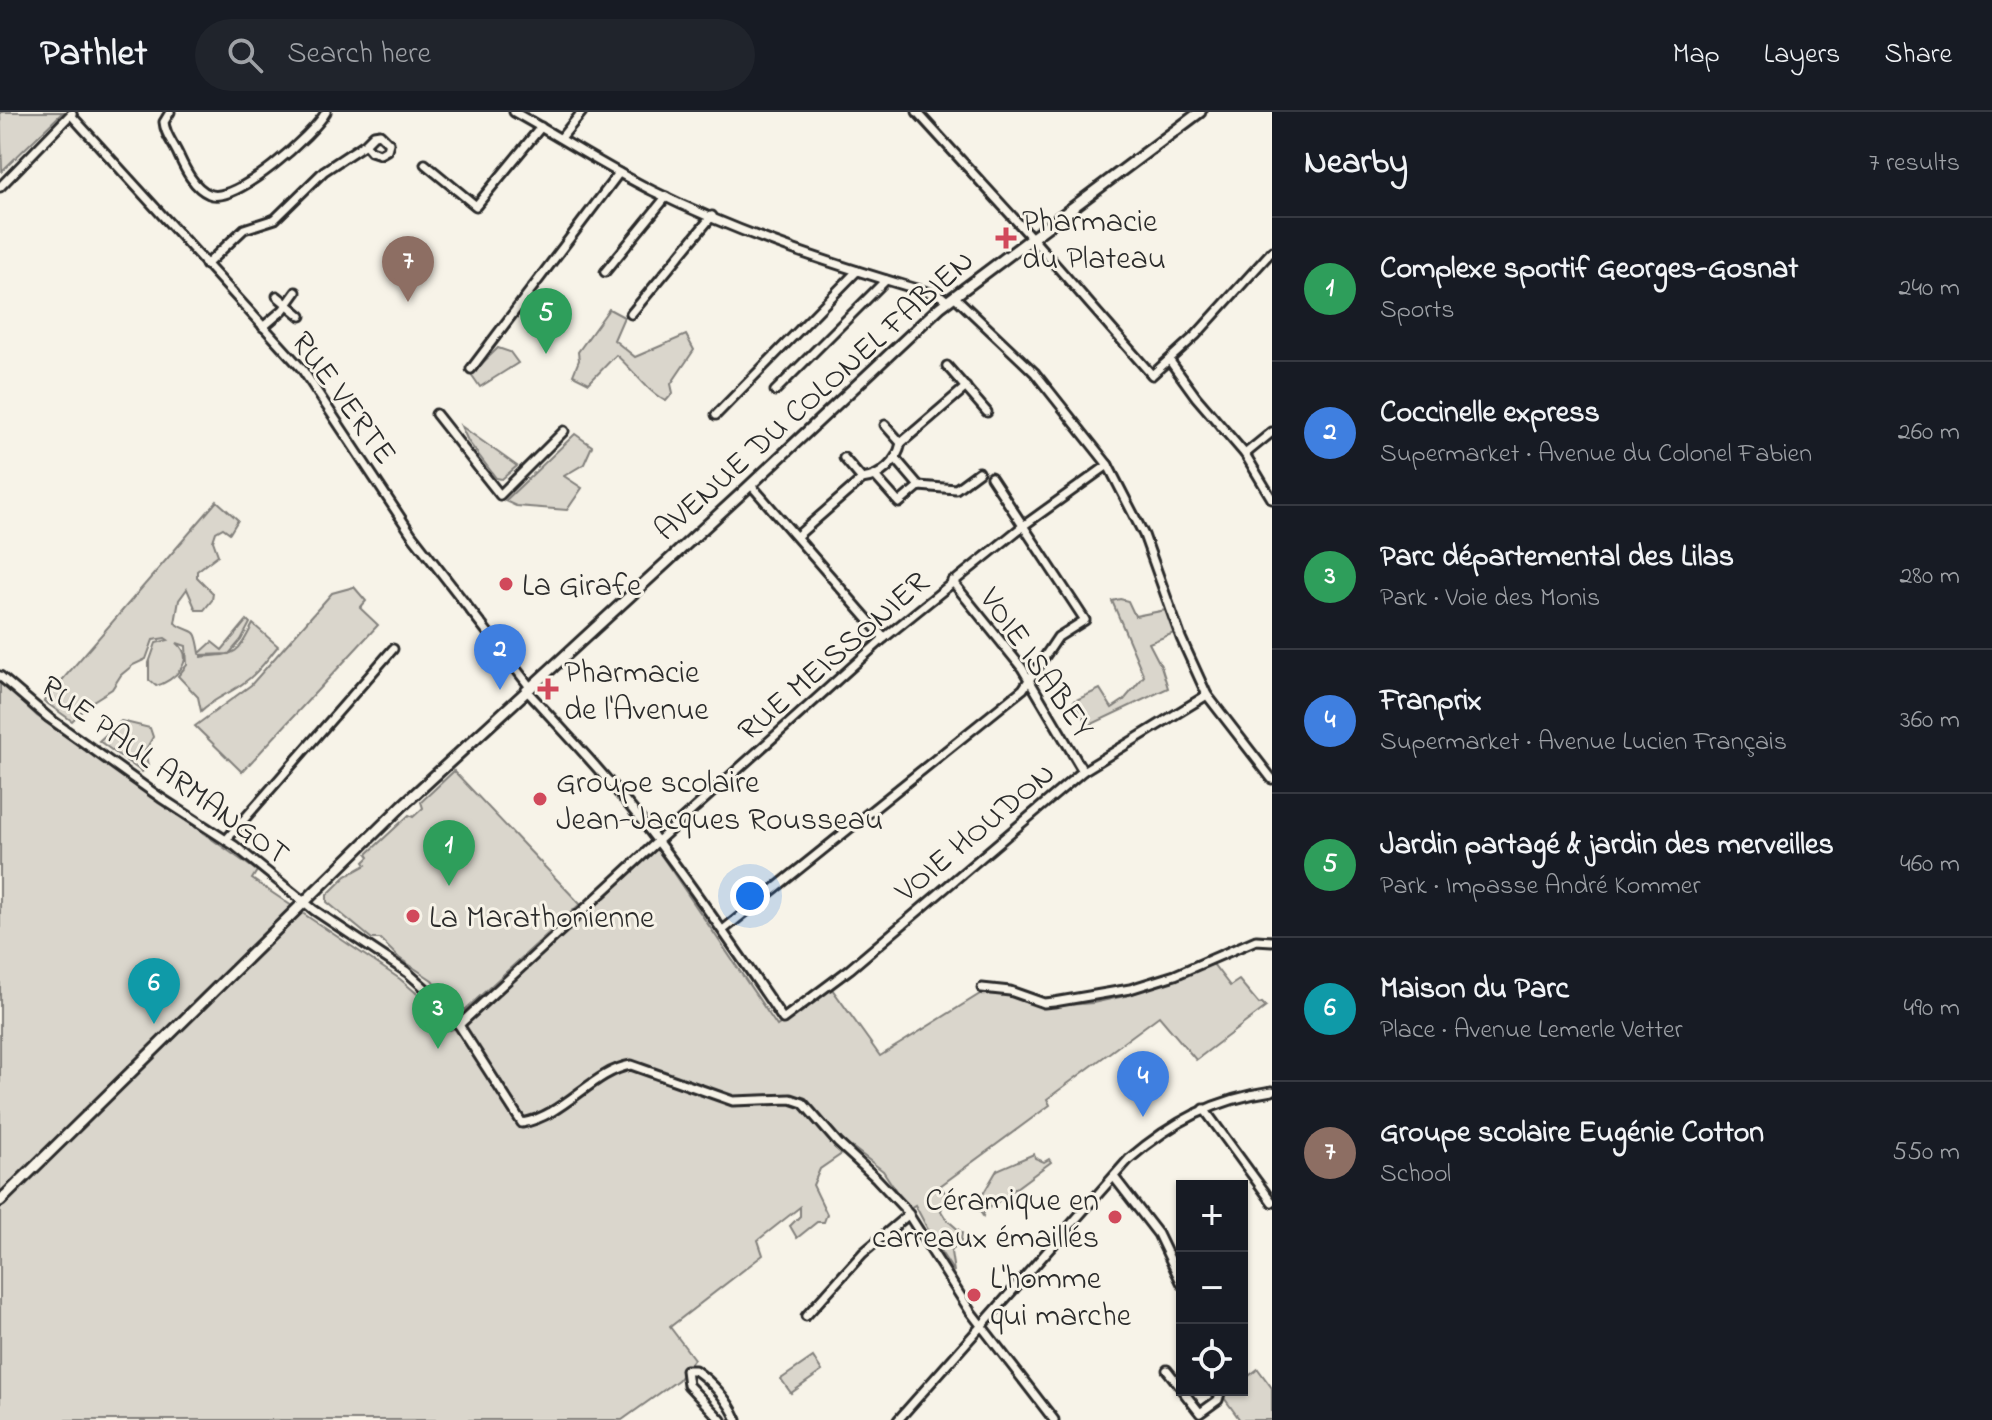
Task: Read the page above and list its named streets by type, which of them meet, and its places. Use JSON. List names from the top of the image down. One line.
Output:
{"streets":{"street":["AVENUE DU COLONEL FABIEN","RUE VERTE","RUE MEISSONIER","VOIE ISABEY","RUE PAUL ARMANGOT","VOIE HOUDON"]},"crossings":[["AVENUE DU COLONEL FABIEN","RUE VERTE"],["AVENUE DU COLONEL FABIEN","RUE PAUL ARMANGOT"],["RUE VERTE","RUE MEISSONIER"],["RUE VERTE","VOIE HOUDON"],["RUE MEISSONIER","VOIE ISABEY"],["RUE MEISSONIER","RUE PAUL ARMANGOT"],["VOIE ISABEY","VOIE HOUDON"]],"places":{"health":["Pharmacie du Plateau","Pharmacie de l'Avenue"],"other":["La Girafe","Groupe scolaire Jean-Jacques Rousseau","La Marathonienne","Céramique en carreaux émaillés","L'homme qui marche"]},"page":{"header":"Pathlet","search":"Search here","nav":["Map","Layers","Share"],"heading":["Nearby","7 results"],"list":[{"mark":"1","name":"Complexe sportif Georges-Gosnat","note":"Sports","value":"240 m"},{"mark":"2","name":"Coccinelle express","note":"Supermarket · Avenue du Colonel Fabien","value":"260 m"},{"mark":"3","name":"Parc départemental des Lilas","note":"Park · Voie des Monis","value":"280 m"},{"mark":"4","name":"Franprix","note":"Supermarket · Avenue Lucien Français","value":"360 m"},{"mark":"5","name":"Jardin partagé & jardin des merveilles","note":"Park · Impasse André Kommer","value":"460 m"},{"mark":"6","name":"Maison du Parc","note":"Place · Avenue Lemerle Vetter","value":"490 m"},{"mark":"7","name":"Groupe scolaire Eugénie Cotton","note":"School","value":"550 m"}],"pins":["7","5","2","1","6","3","4"],"map_buttons":["+","−"]}}
